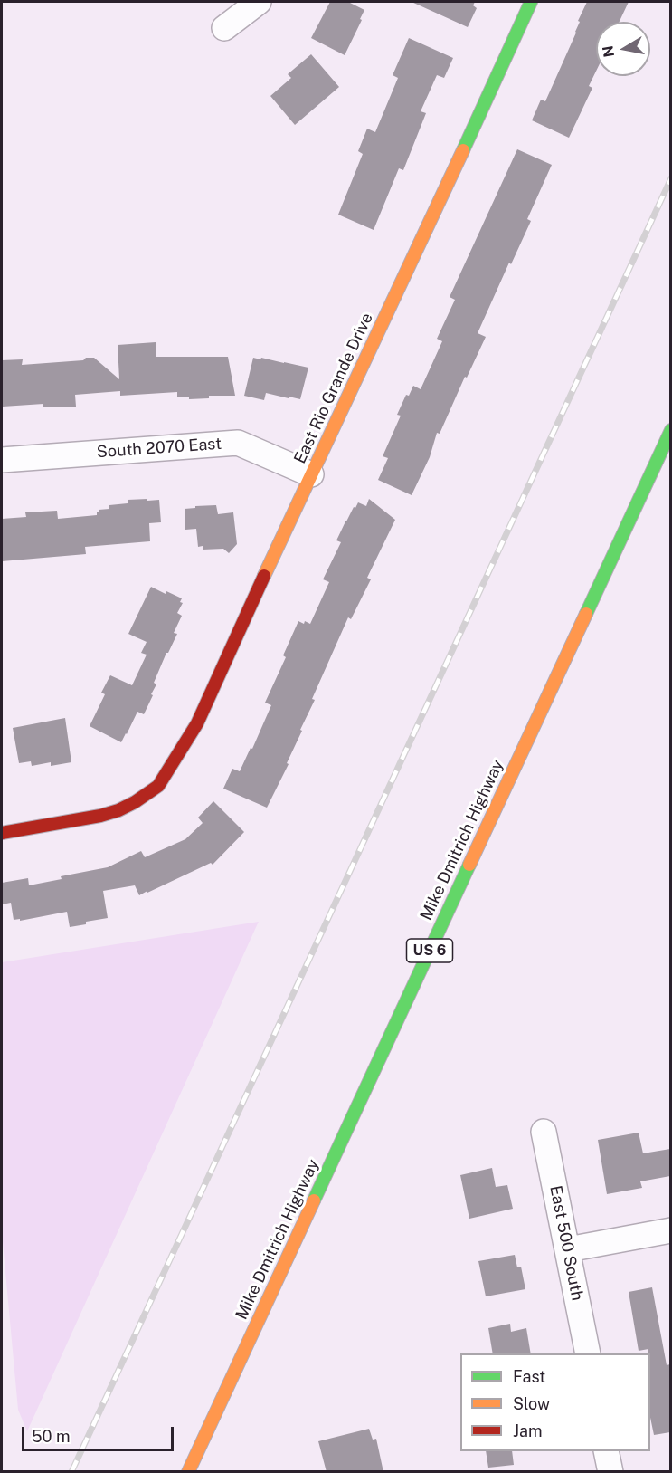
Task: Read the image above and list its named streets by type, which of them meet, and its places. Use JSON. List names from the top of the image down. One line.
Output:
{"streets":{"main road":["East Rio Grande Drive","Mike Dmitrich Highway","US 6"],"street":["South 2070 East","East 500 South"]},"crossings":[["East Rio Grande Drive","South 2070 East"]],"legend":["Fast","Slow","Jam"],"scale_bar":"50 m","north":"left"}
